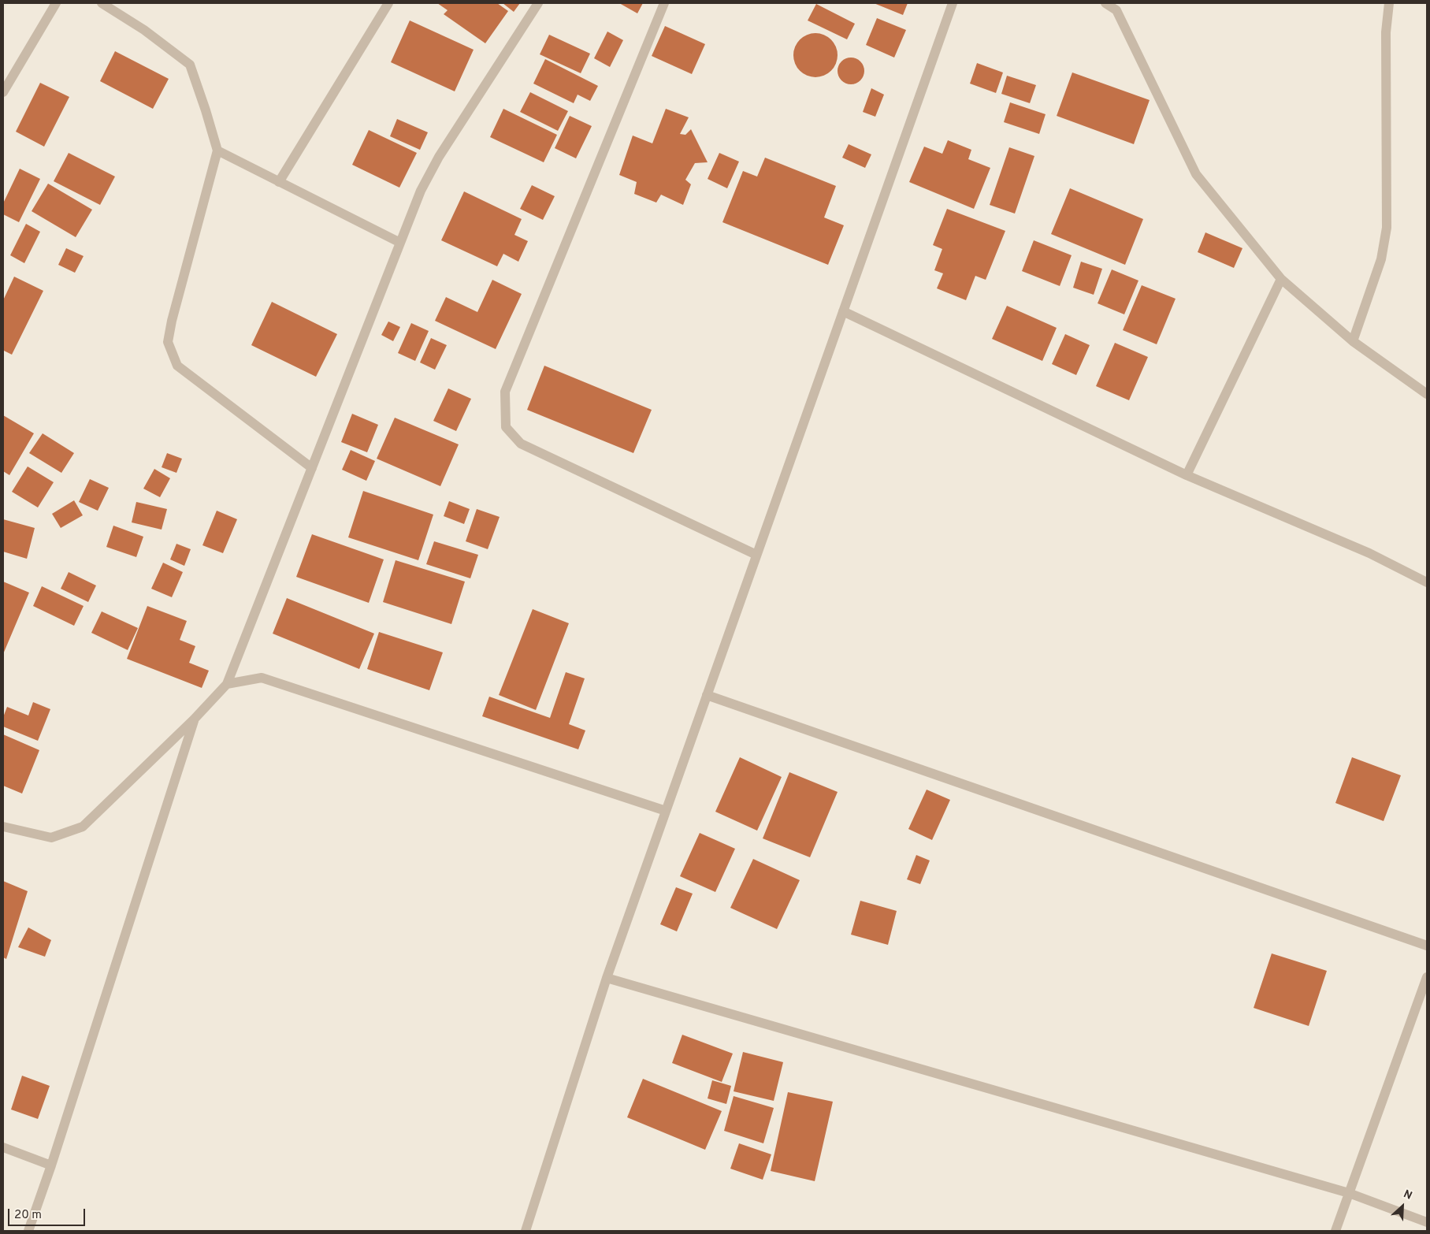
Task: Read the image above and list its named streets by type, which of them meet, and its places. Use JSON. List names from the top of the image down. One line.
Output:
{"scale_bar":"20 m","north":"top right"}
